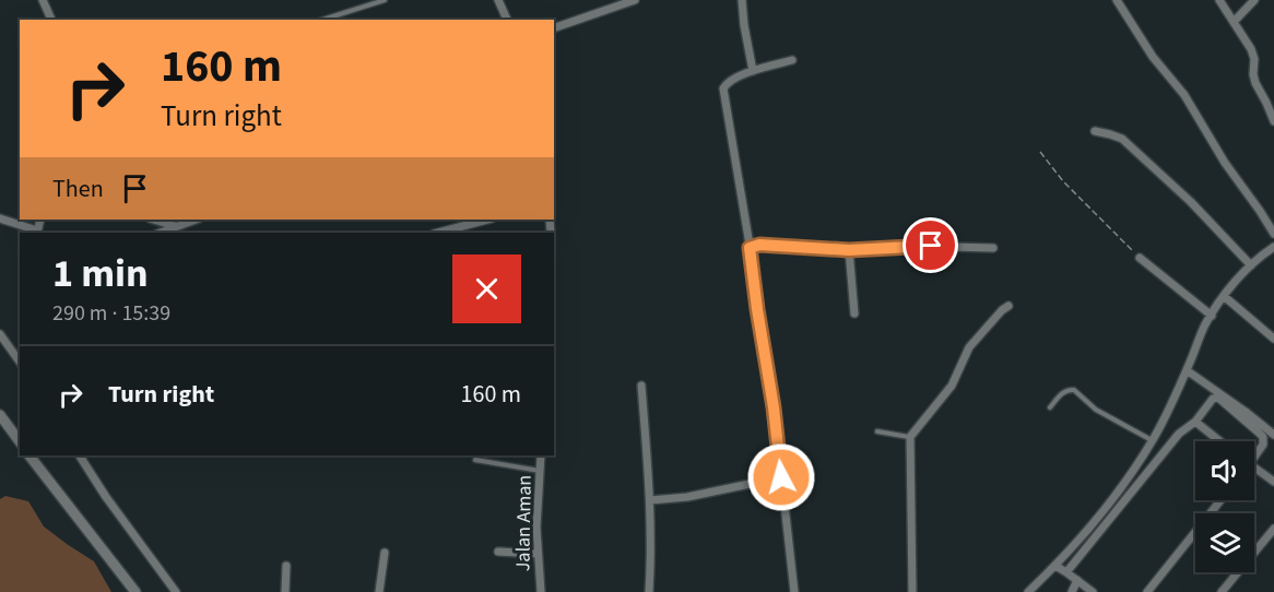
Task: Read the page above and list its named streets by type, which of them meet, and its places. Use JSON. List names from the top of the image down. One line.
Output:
{"streets":{"street":["Jalan Aman"]},"page":{"turn":["160 m","Turn right"],"then":"Then","heading":["1 min","290 m · 15:39"],"list":[{"name":"Turn right","value":"160 m"}]}}
